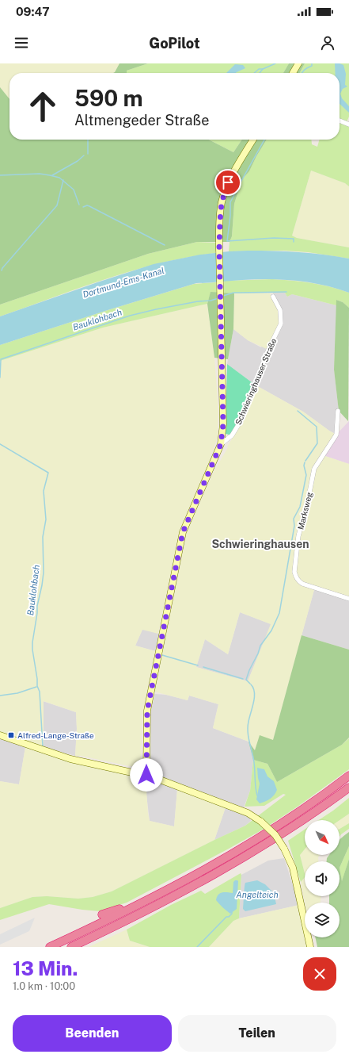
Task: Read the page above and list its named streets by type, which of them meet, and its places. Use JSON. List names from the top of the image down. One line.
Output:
{"streets":{"street":["Schwieringhauser Straße","Marksweg"]},"districts":["Schwieringhausen"],"water":["Dortmund-Ems-Kanal","Bauklohbach","Angelteich"],"places":{"transit":["Alfred-Lange-Straße"]},"north":"bottom right","page":{"status":"09:47","header":"GoPilot","turn":["590 m","Altmengeder Straße"],"heading":["13 Min.","1.0 km · 10:00"],"buttons":["Beenden","Teilen"]}}
